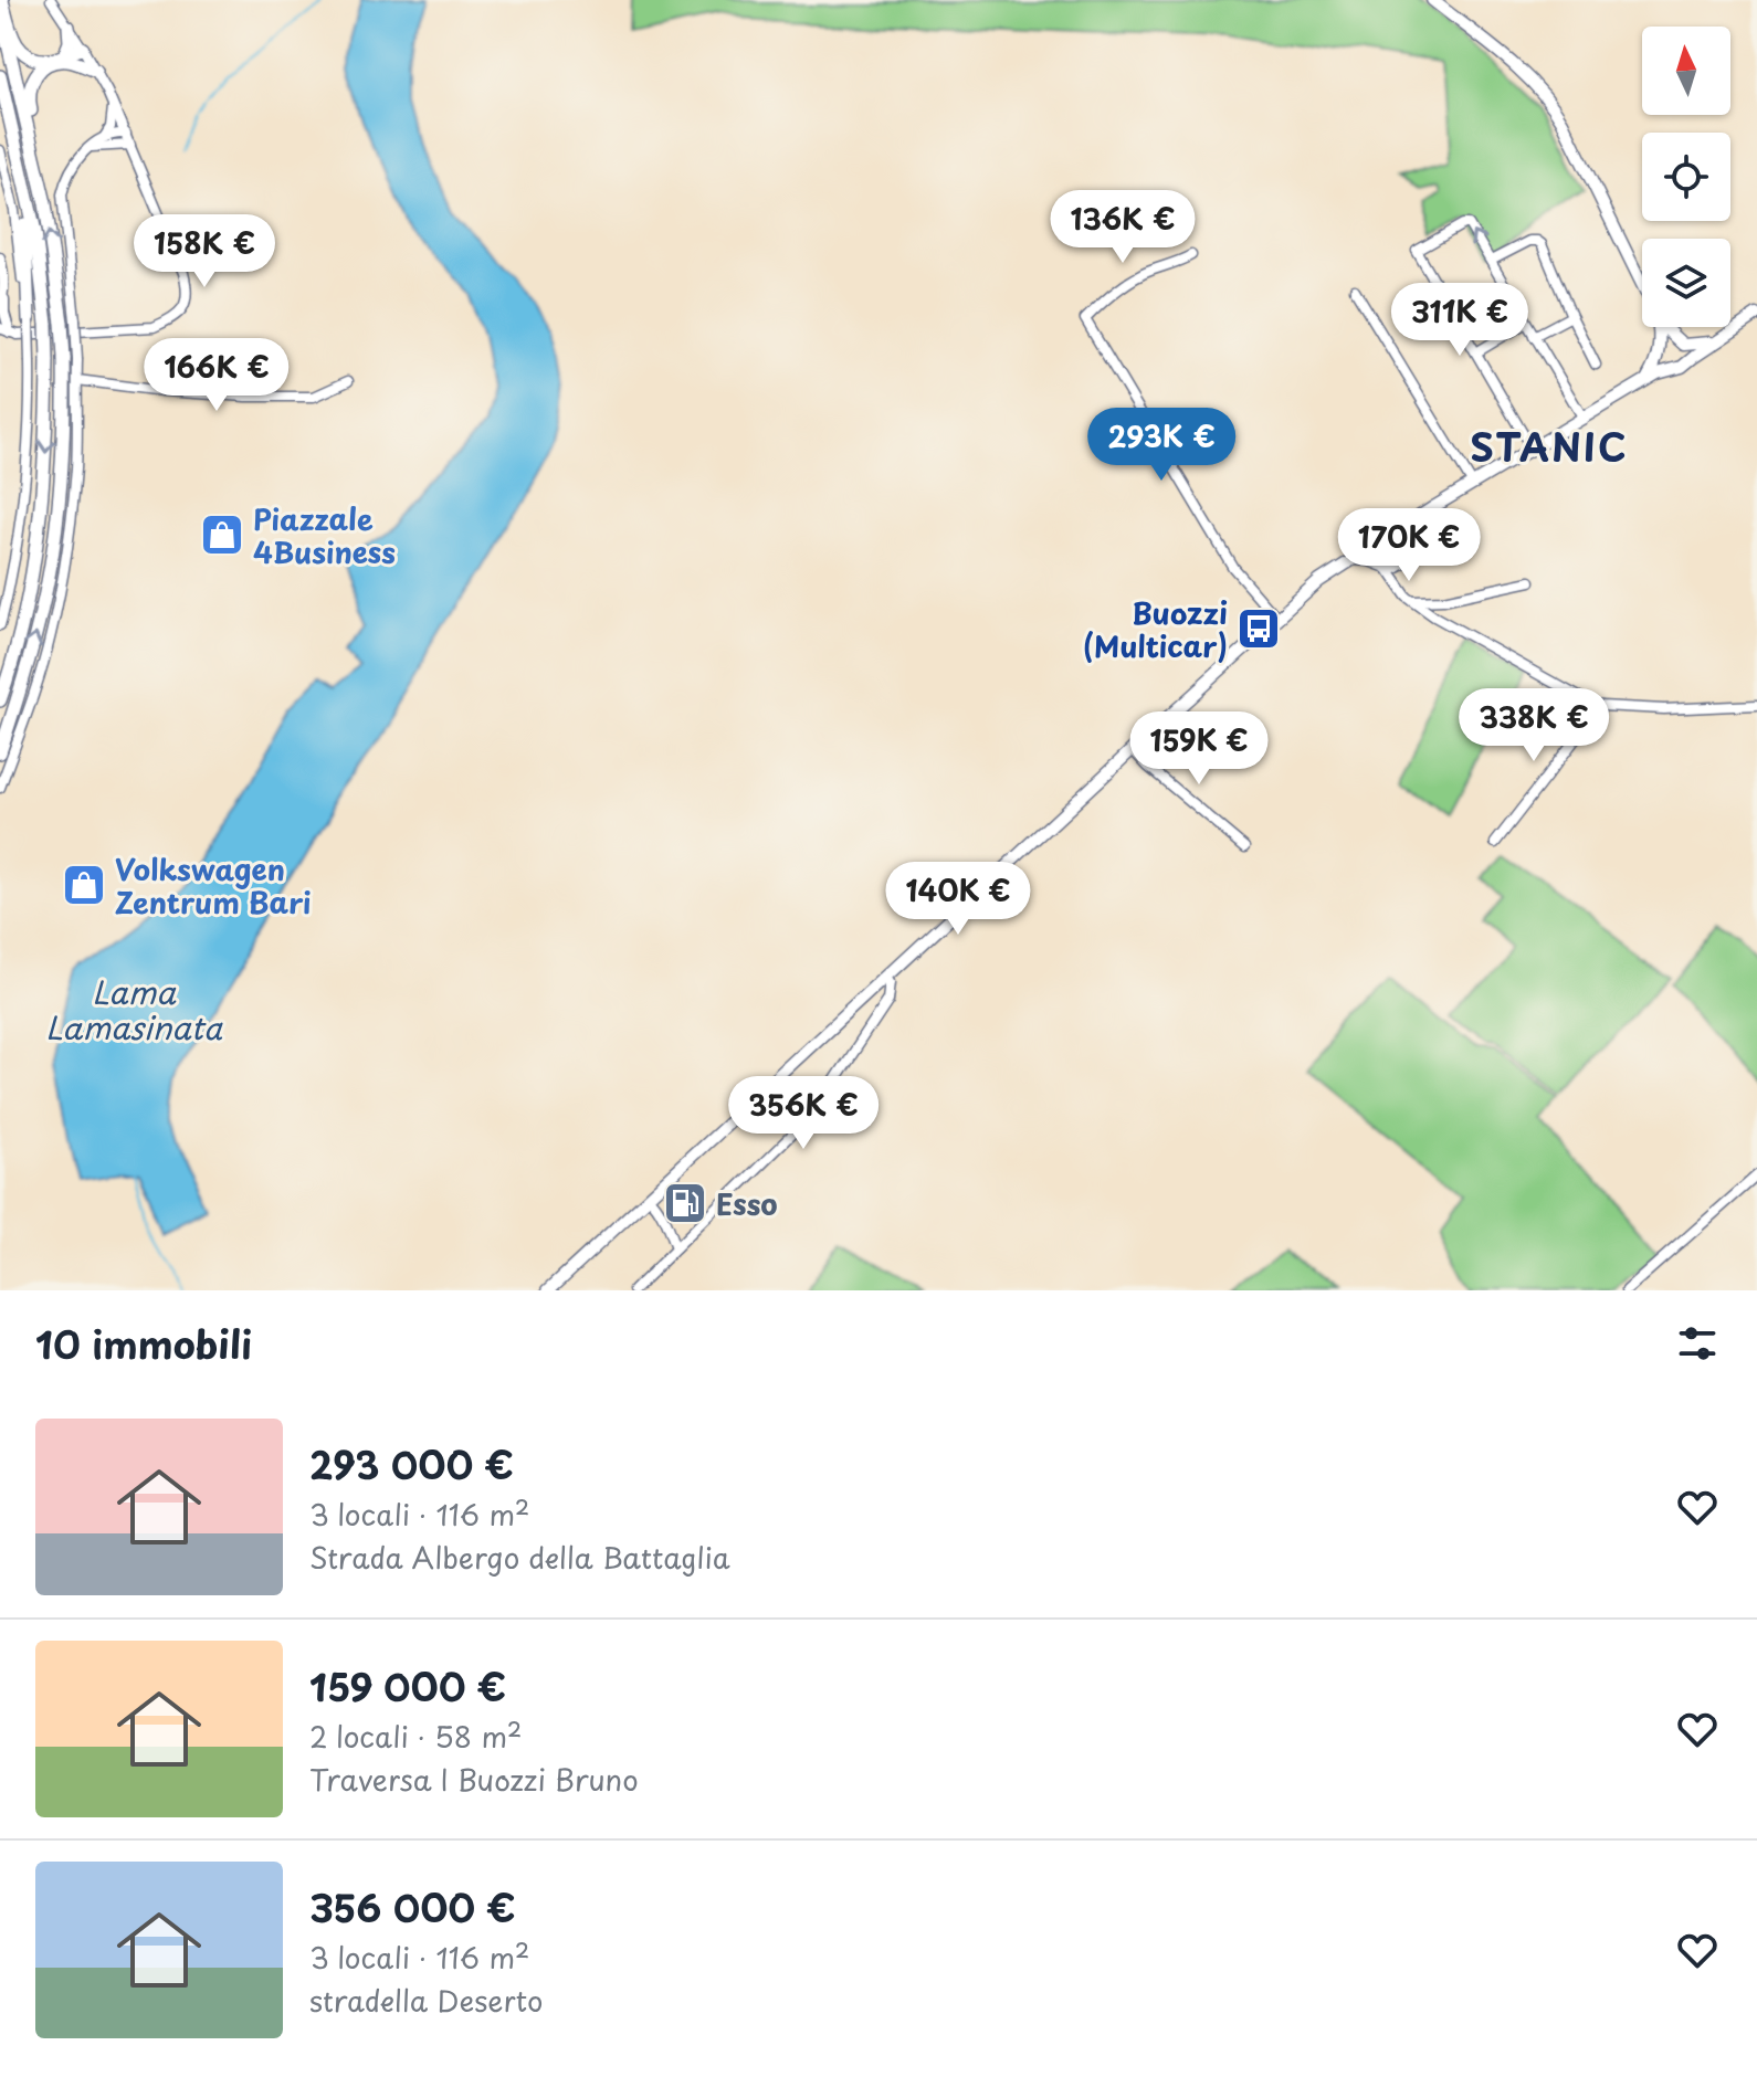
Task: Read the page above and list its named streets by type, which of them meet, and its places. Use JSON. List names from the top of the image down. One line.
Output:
{"districts":["STANIC"],"water":["Lama Lamasinata"],"places":{"shop":["Piazzale 4Business","Volkswagen Zentrum Bari"],"bus stop":["Buozzi (Multicar)"],"fuel station":["Esso"]},"north":"top","page":{"price":["136K €","158K €","311K €","166K €","293K €","170K €","338K €","159K €","140K €","356K €"],"heading":"10 immobili","list":[{"name":"293 000 €","note":"3 locali · 116 m² · Strada Albergo della Battaglia"},{"name":"159 000 €","note":"2 locali · 58 m² · Traversa I Buozzi Bruno"},{"name":"356 000 €","note":"3 locali · 116 m² · stradella Deserto"}]}}
